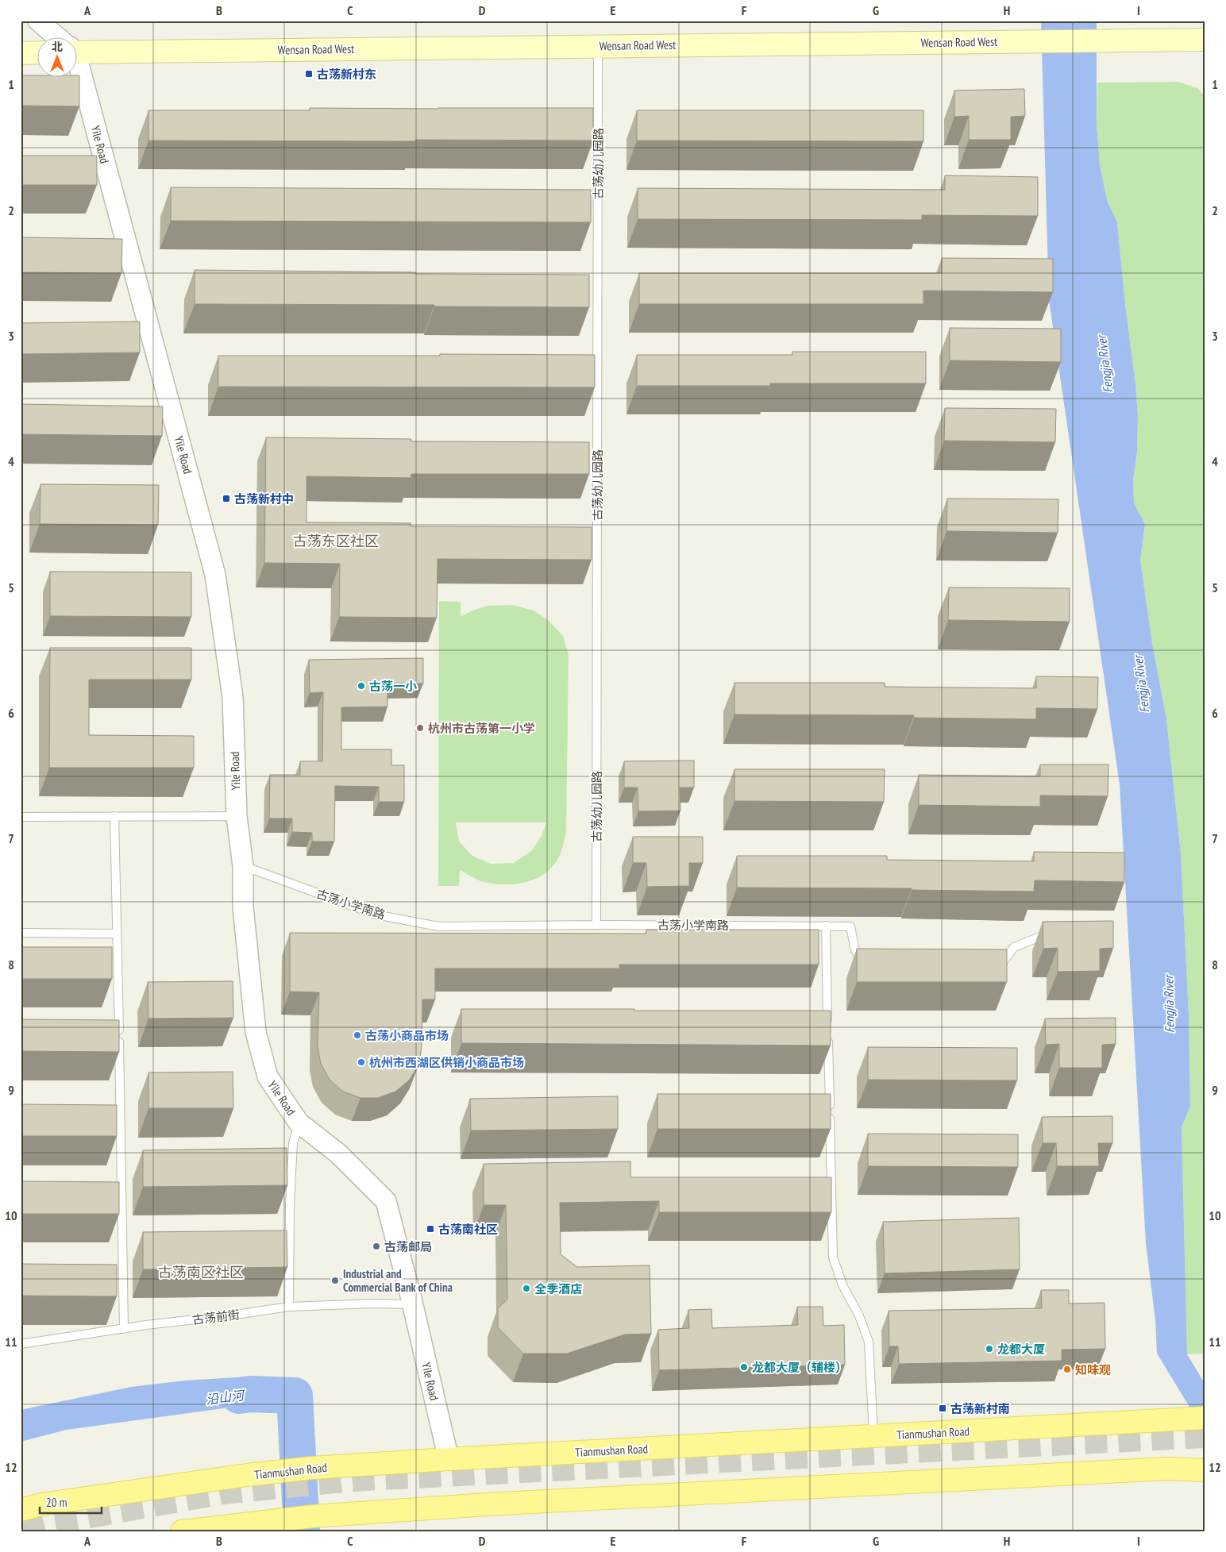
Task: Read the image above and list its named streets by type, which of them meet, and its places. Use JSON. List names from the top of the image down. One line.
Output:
{"streets":{"main road":["Wensan Road West","Tianmushan Road"],"street":["Yile Road"],"lane":["古荡幼儿园路","古荡小学南路","古荡前街"]},"crossings":[["Wensan Road West","古荡幼儿园路"],["Yile Road","古荡小学南路"],["Yile Road","古荡前街"],["Yile Road","Tianmushan Road"],["古荡幼儿园路","古荡小学南路"]],"districts":["古荡东区社区","古荡南区社区"],"water":["Fengjia River","沿山河"],"places":{"transit":["古荡新村东","古荡新村中","古荡南社区","古荡新村南"],"other":["古荡一小","杭州市古荡第一小学","古荡小商品市场","杭州市西湖区供销小商品市场","古荡邮局","Industrial and Commercial Bank of China","全季酒店","龙都大厦","龙都大厦（辅楼）","知味观"]},"scale_bar":"20 m","north":"top","grid":{"columns":["A","B","C","D","E","F","G","H","I"],"rows":["1","2","3","4","5","6","7","8","9","10","11","12"]}}
